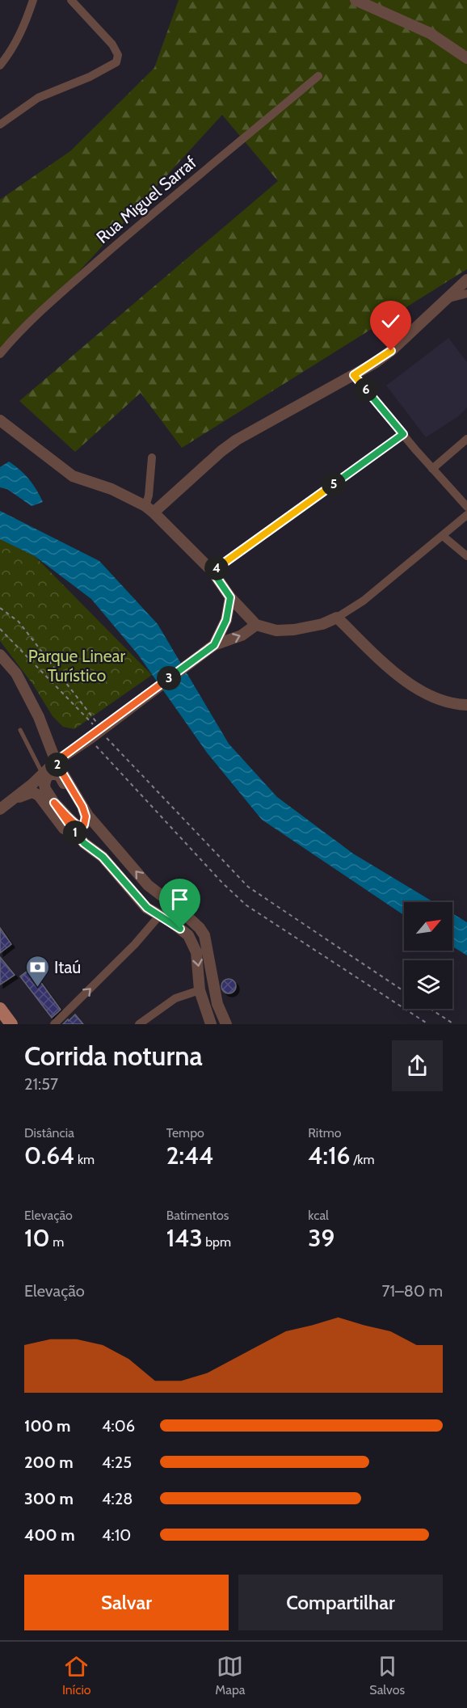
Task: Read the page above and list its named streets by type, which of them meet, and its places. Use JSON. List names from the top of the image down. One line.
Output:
{"streets":{"street":["Rua Miguel Sarraf"]},"parks":["Parque Linear Turístico"],"places":{"bank":["Itaú"]},"north":"top right","page":{"pins":["6","5","4","3","2","1"],"heading":["Corrida noturna","21:57"],"stats":[["Distância","0.64 km"],["Tempo","2:44"],["Ritmo","4:16 /km"],["Elevação","10 m"],["Batimentos","143 bpm"],["kcal","39"]],"chart":["Elevação","71–80 m"],"list":[{"name":"100 m","note":"4:06"},{"name":"200 m","note":"4:25"},{"name":"300 m","note":"4:28"},{"name":"400 m","note":"4:10"}],"buttons":["Salvar","Compartilhar"],"tabs":["Início","Mapa","Salvos"]}}
